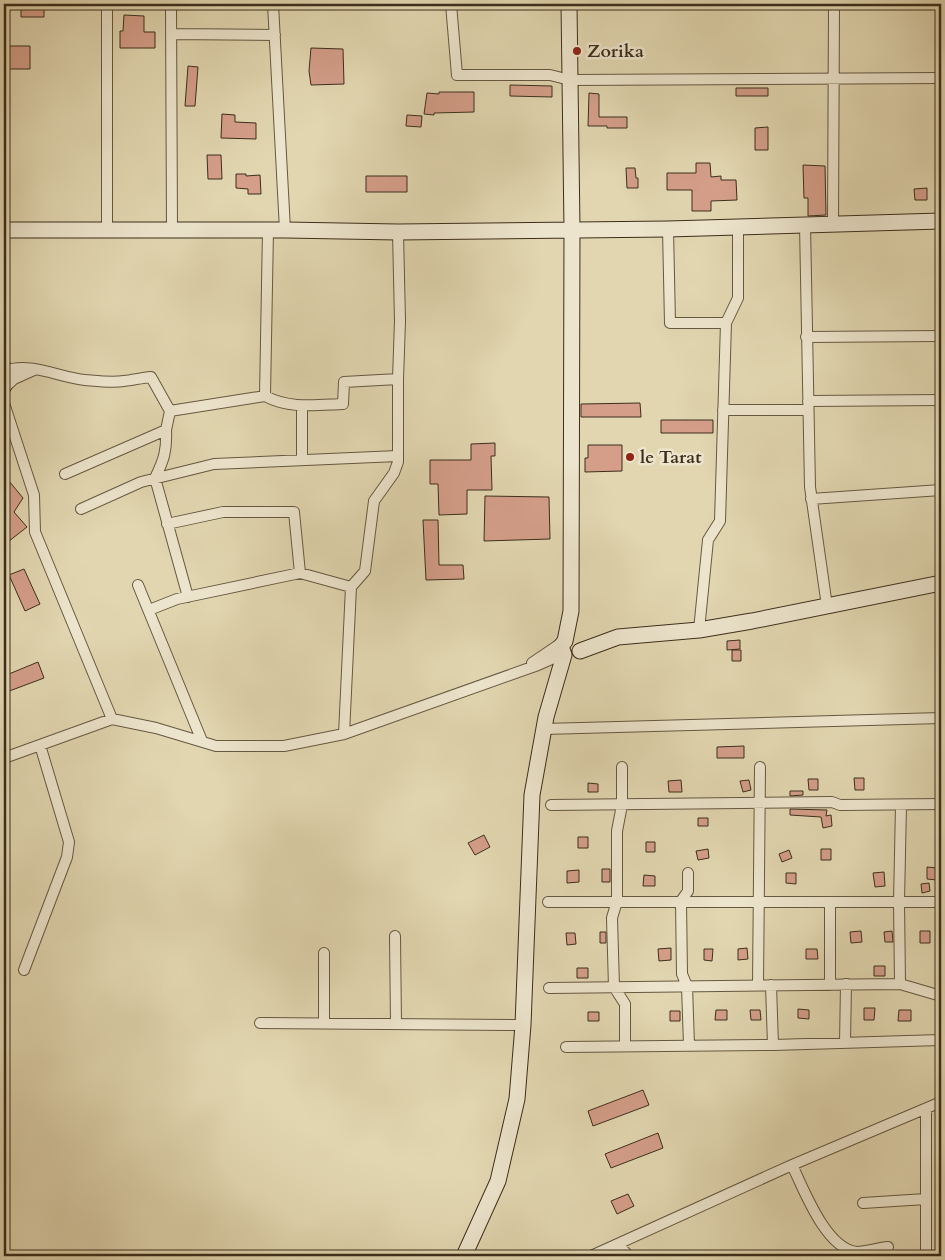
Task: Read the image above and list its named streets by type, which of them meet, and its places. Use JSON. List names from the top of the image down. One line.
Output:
{"places":["Zorika","le Tarat"]}
